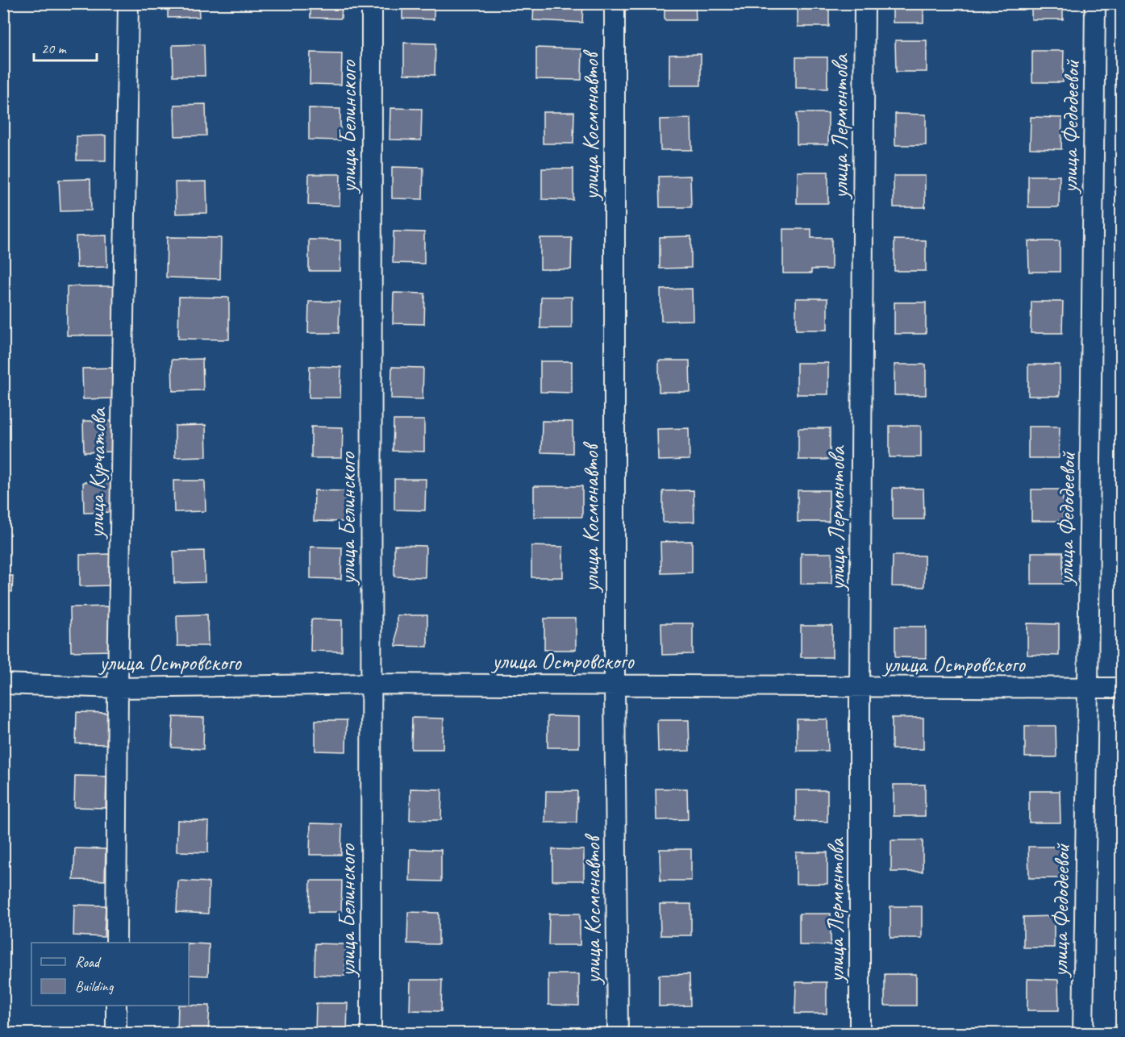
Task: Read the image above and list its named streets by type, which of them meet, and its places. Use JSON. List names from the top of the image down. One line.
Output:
{"streets":{"street":["улица Белинского","улица Космонавтов","улица Лермонтова","улица Федодеевой","улица Курчатова","улица Островского"]},"crossings":[["улица Белинского","улица Островского"],["улица Космонавтов","улица Островского"],["улица Лермонтова","улица Островского"],["улица Федодеевой","улица Островского"],["улица Курчатова","улица Островского"]],"legend":["Road","Building"],"scale_bar":"20 m"}
